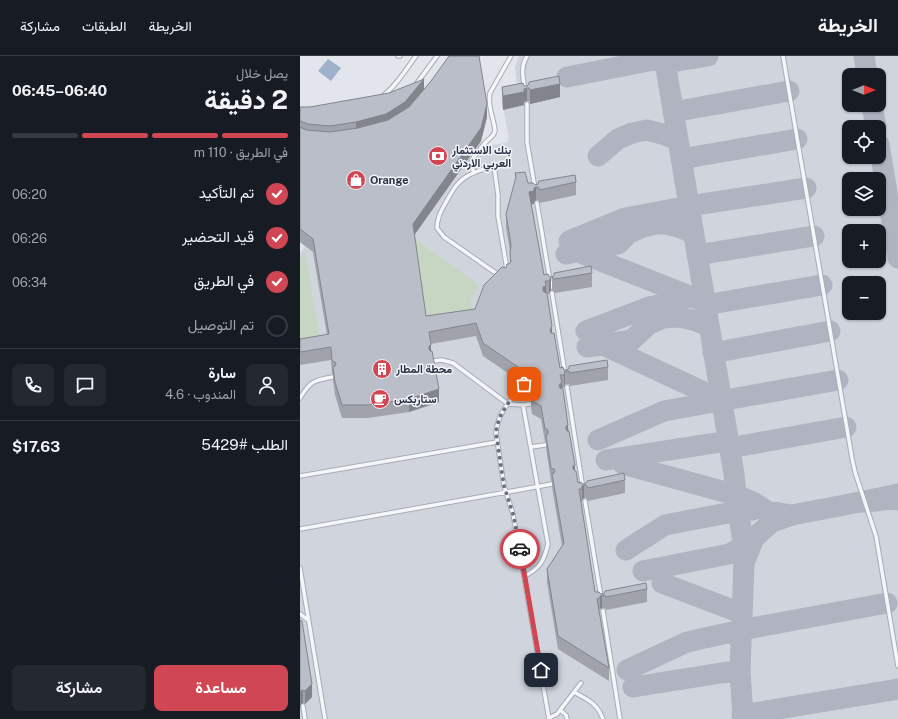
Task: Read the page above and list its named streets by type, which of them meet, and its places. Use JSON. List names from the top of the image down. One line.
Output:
{"places":{"bank":["بنك الاستثمار العربي الاردني"],"shop":["Orange"],"building":["محطة المطار"],"cafe":["ستاربكس"]},"north":"right","page":{"header":"الخريطة","nav":["الخريطة","الطبقات","مشاركة"],"heading":["2 دقيقة","يصل خلال","06:40–06:45"],"panel":["سارة","المندوب · 4.6","الطلب #5429","$17.63"],"map_buttons":["+","−"],"bar":"في الطريق · 110 m","list":[["تم التأكيد","06:20"],["قيد التحضير","06:26"],["في الطريق","06:34"],"تم التوصيل"],"buttons":["مساعدة","مشاركة"]}}
